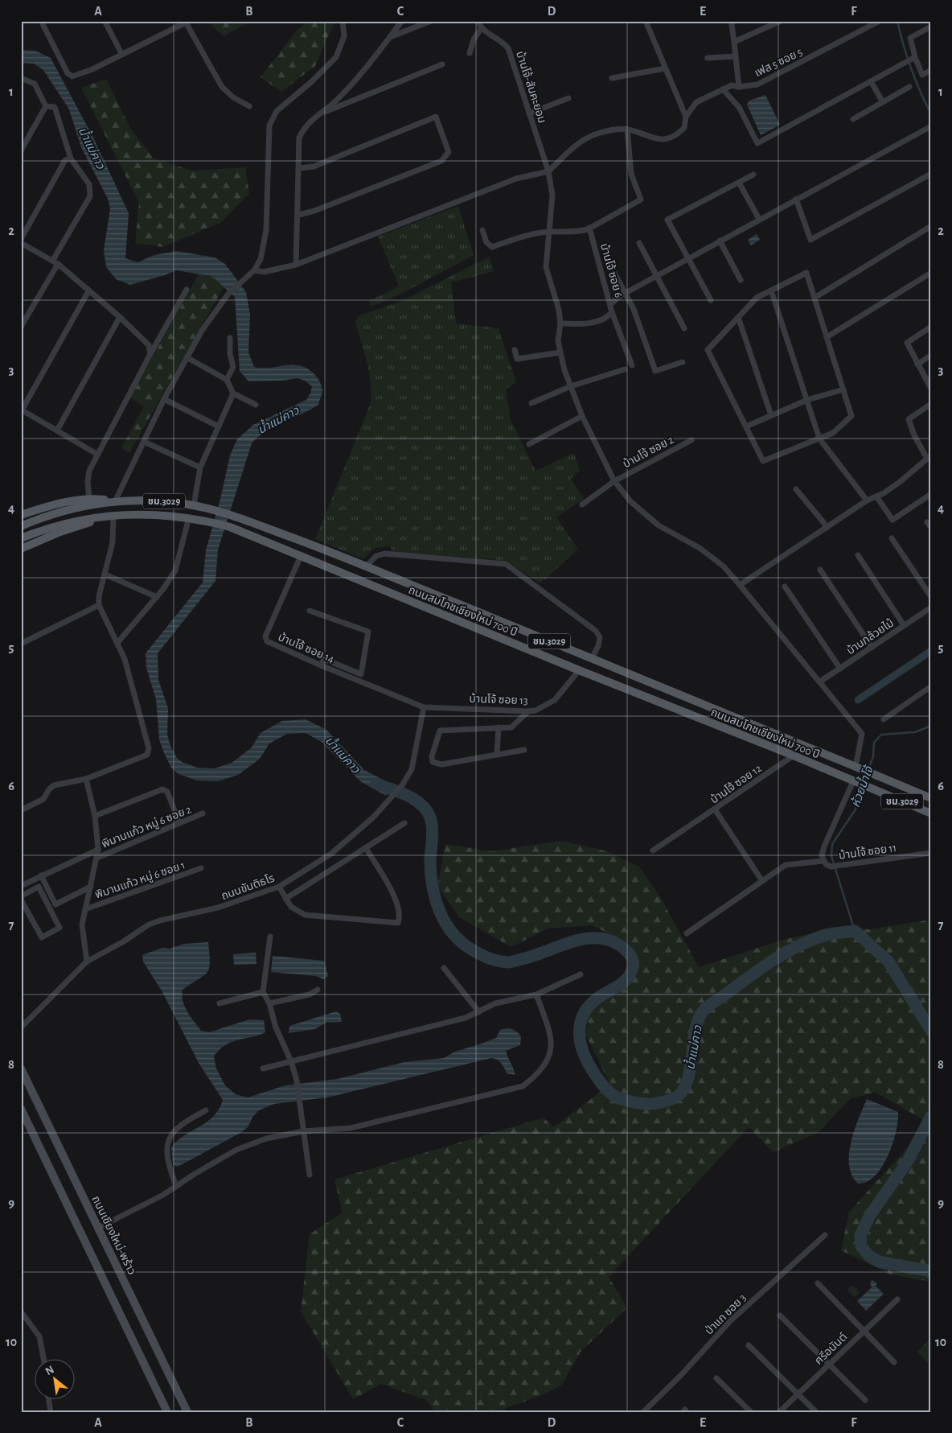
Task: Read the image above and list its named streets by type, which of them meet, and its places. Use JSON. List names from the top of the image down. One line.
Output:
{"streets":{"main road":["ชม.3029","ถนนสมโภชเชียงใหม่ 700 ปี","ถนนเชียงใหม่-พร้าว"],"street":["เฟส 5 ซอย 5","บ้านโจ้-สันคะยอม","บ้านโจ้ ซอย 6","บ้านโจ้ ซอย 2","บ้านกล้วยไม้","บ้านโจ้ ซอย 14","บ้านโจ้ ซอย 13","บ้านโจ้ ซอย 12","พิมานแก้ว หมู่ 6 ซอย 2","บ้านโจ้ ซอย 11","พิมานแก้ว หมู่ 6 ซอย 1","ถนนขันติธโร","ป่าแก ซอย 3","ศรีอนันต์"]},"crossings":[["เฟส 5 ซอย 5","บ้านโจ้-สันคะยอม"],["บ้านโจ้-สันคะยอม","บ้านโจ้ ซอย 6"],["ถนนสมโภชเชียงใหม่ 700 ปี","บ้านโจ้ ซอย 14"],["ถนนสมโภชเชียงใหม่ 700 ปี","บ้านโจ้ ซอย 13"],["ถนนสมโภชเชียงใหม่ 700 ปี","บ้านโจ้ ซอย 12"],["ถนนสมโภชเชียงใหม่ 700 ปี","บ้านโจ้ ซอย 11"],["บ้านโจ้ ซอย 14","บ้านโจ้ ซอย 13"],["บ้านโจ้ ซอย 14","ถนนขันติธโร"],["บ้านโจ้ ซอย 13","ถนนขันติธโร"]],"water":["น้ำแม่คาว","ห้วยน้ำโจ้"],"north":"top left","grid":{"columns":["A","B","C","D","E","F"],"rows":["1","2","3","4","5","6","7","8","9","10"]}}
